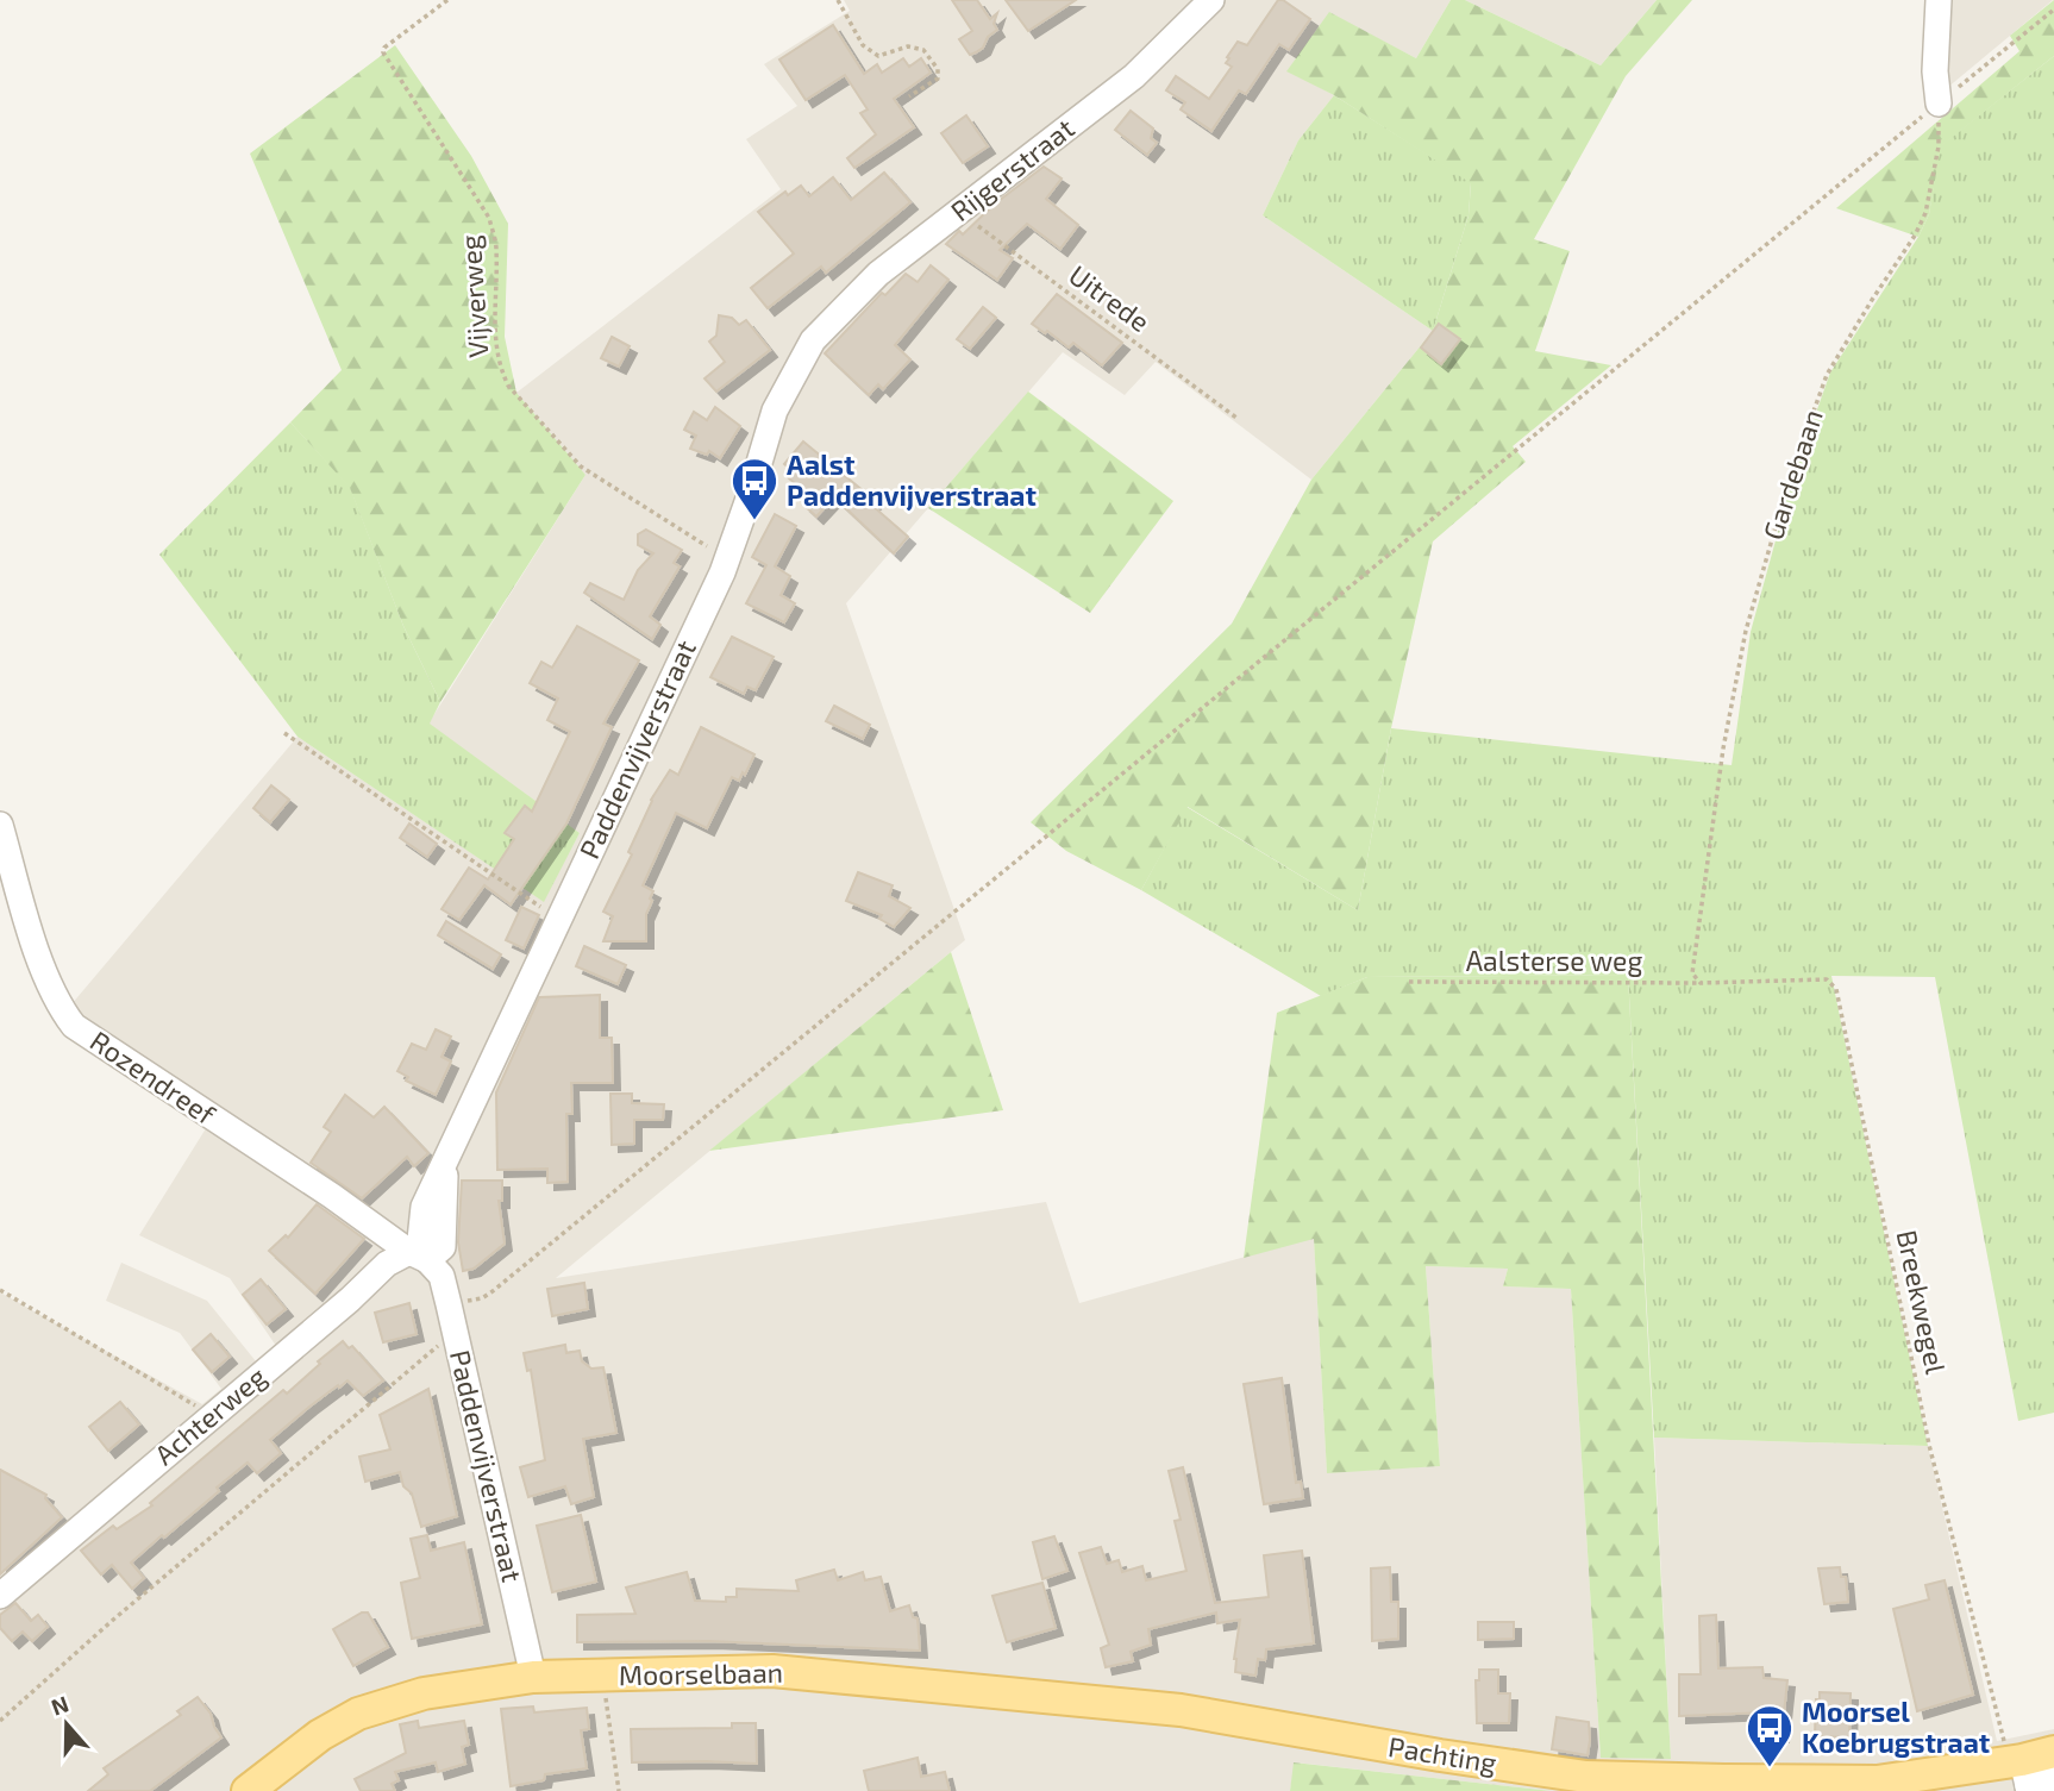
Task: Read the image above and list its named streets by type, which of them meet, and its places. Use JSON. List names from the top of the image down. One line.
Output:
{"streets":{"main road":["Moorselbaan","Pachting"],"street":["Rijgerstraat","Paddenvijverstraat","Rozendreef","Achterweg"],"path":["Vijverweg","Uitrede","Gardebaan","Aalsterse weg","Breekwegel"]},"crossings":[["Rijgerstraat","Uitrede"],["Rijgerstraat","Paddenvijverstraat"],["Vijverweg","Paddenvijverstraat"],["Gardebaan","Aalsterse weg"],["Gardebaan","Breekwegel"],["Paddenvijverstraat","Rozendreef"],["Paddenvijverstraat","Achterweg"],["Paddenvijverstraat","Moorselbaan"],["Aalsterse weg","Breekwegel"],["Rozendreef","Achterweg"],["Breekwegel","Pachting"],["Moorselbaan","Pachting"]],"places":{"bus stop":["Aalst Paddenvijverstraat","Moorsel Koebrugstraat"]},"north":"top"}
